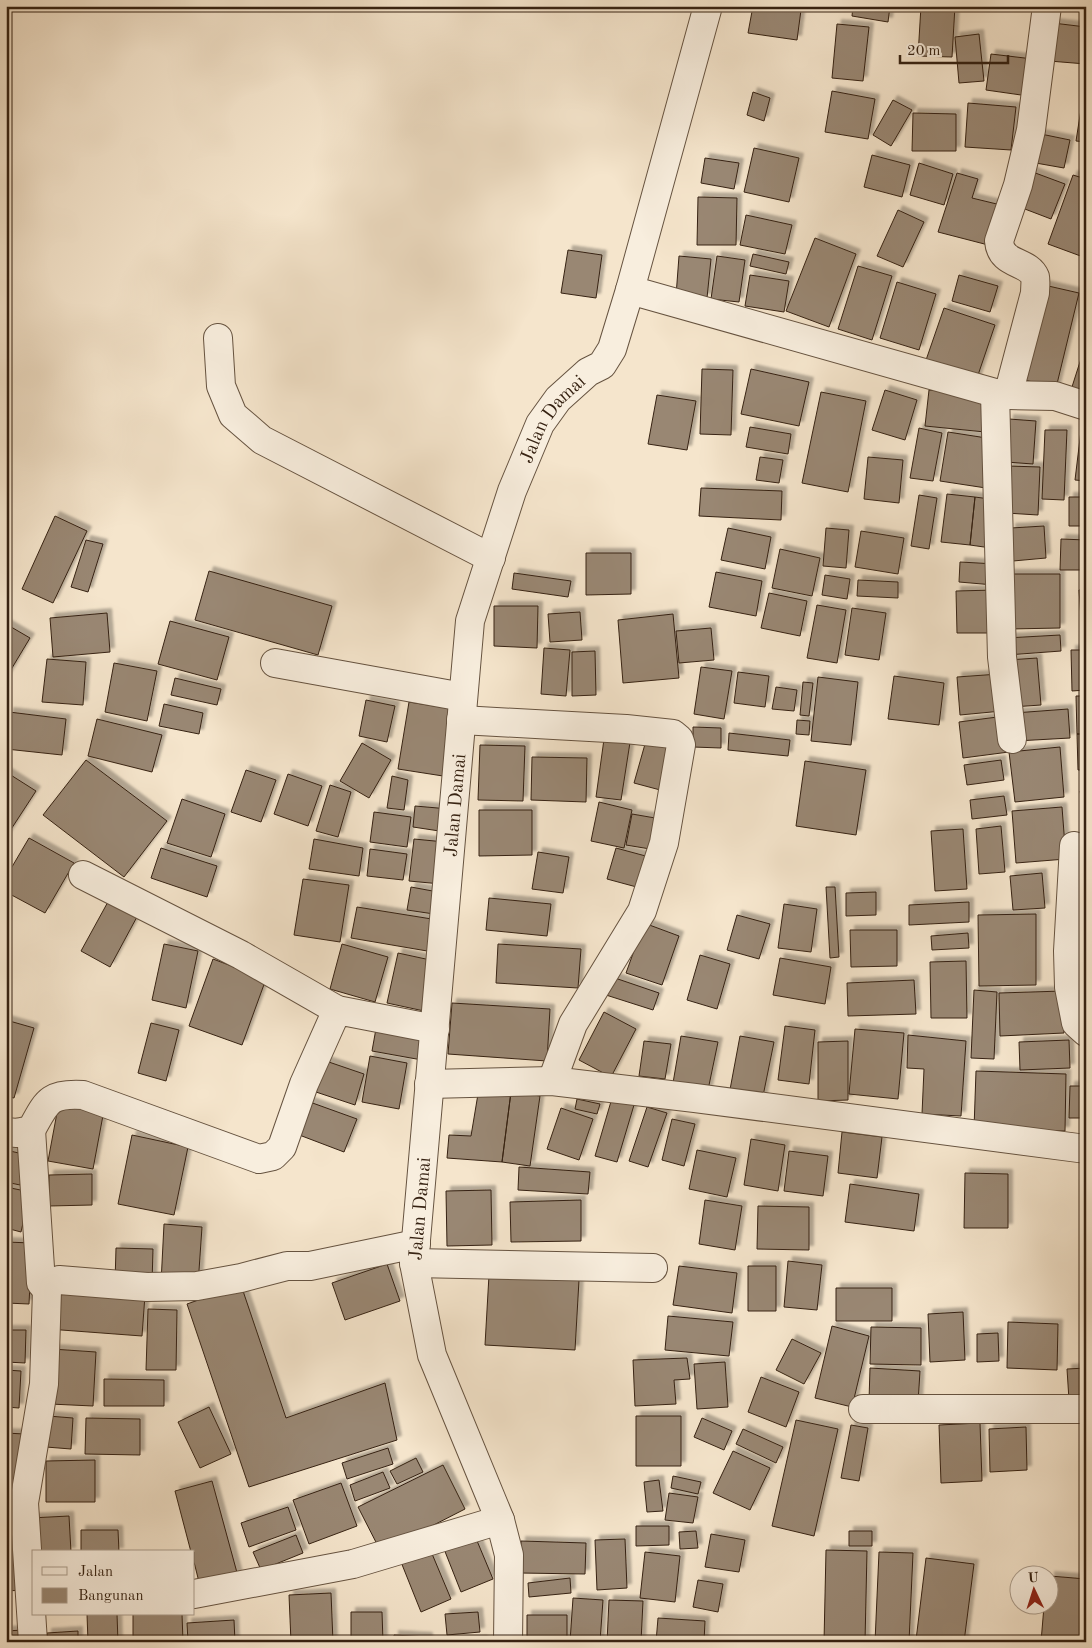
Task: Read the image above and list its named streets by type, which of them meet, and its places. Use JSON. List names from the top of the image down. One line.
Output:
{"streets":{"street":["Jalan Damai"]},"legend":["Jalan","Bangunan"],"scale_bar":"20 m","north":"top"}
